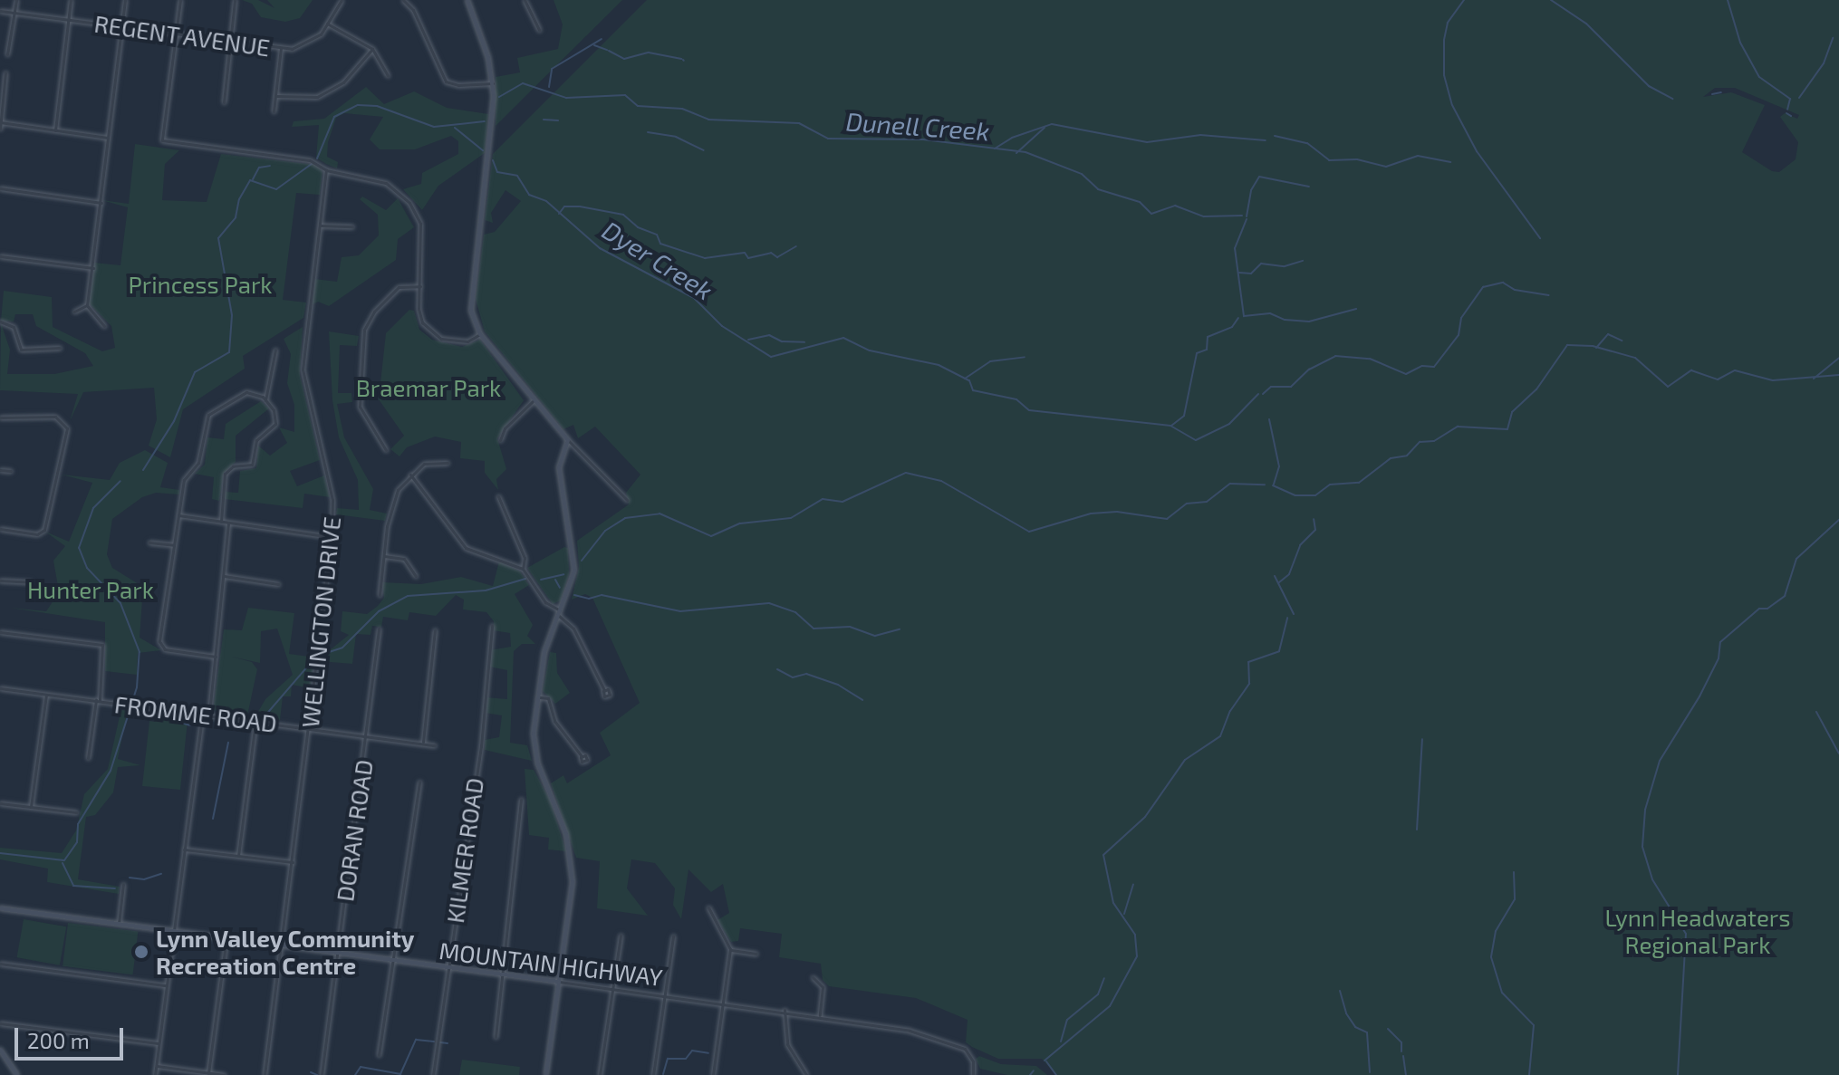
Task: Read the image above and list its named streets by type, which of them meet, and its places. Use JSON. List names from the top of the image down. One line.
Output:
{"streets":{"street":["REGENT AVENUE","WELLINGTON DRIVE","FROMME ROAD","DORAN ROAD","KILMER ROAD","MOUNTAIN HIGHWAY"]},"crossings":[["WELLINGTON DRIVE","FROMME ROAD"],["WELLINGTON DRIVE","MOUNTAIN HIGHWAY"],["FROMME ROAD","DORAN ROAD"],["DORAN ROAD","MOUNTAIN HIGHWAY"],["KILMER ROAD","MOUNTAIN HIGHWAY"]],"water":["Dunell Creek","Dyer Creek"],"parks":["Princess Park","Braemar Park","Hunter Park","Lynn Headwaters Regional Park"],"places":["Lynn Valley Community Recreation Centre"],"scale_bar":"200 m"}
